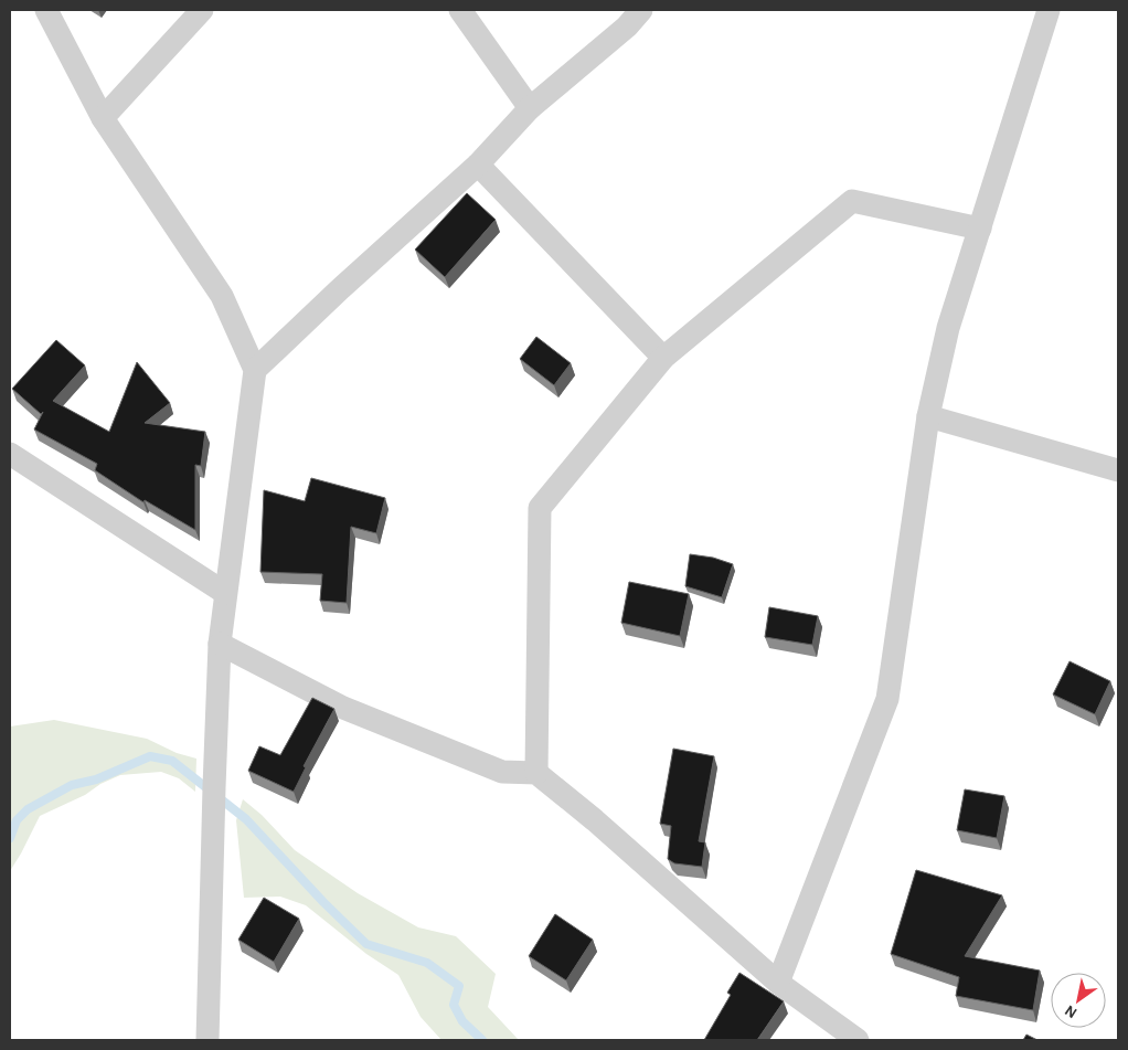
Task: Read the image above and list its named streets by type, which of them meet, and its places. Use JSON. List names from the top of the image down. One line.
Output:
{"north":"bottom left"}
